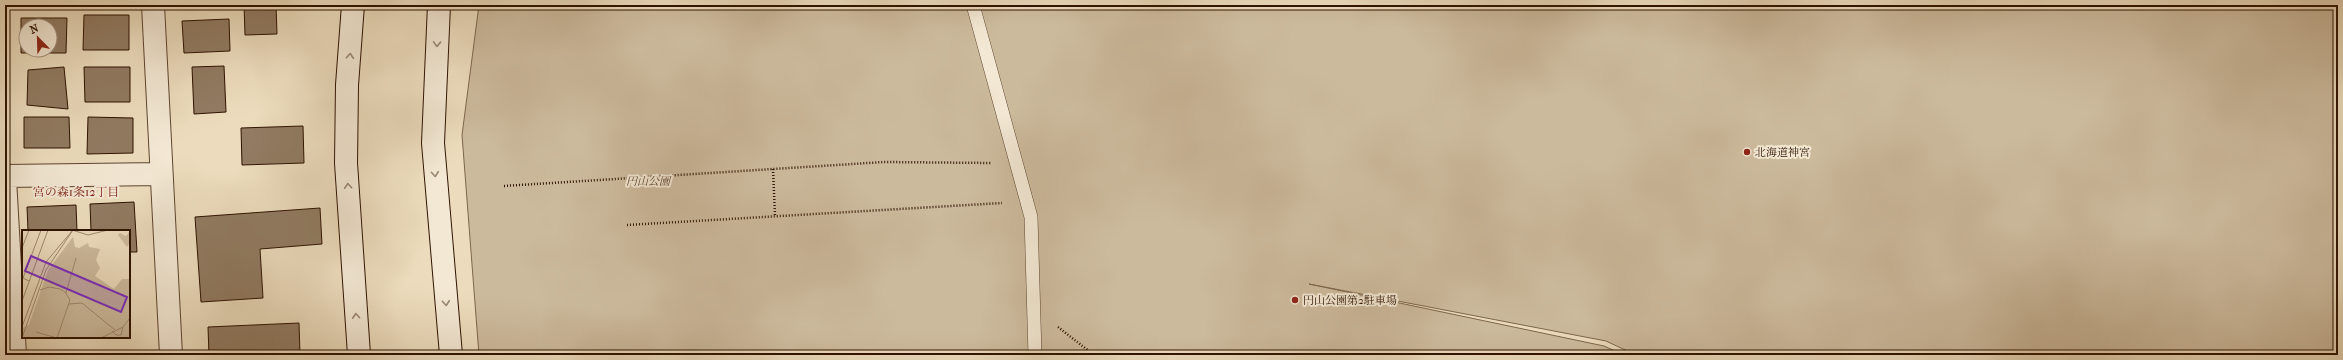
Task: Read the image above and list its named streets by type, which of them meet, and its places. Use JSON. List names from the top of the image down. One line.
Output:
{"districts":["宮の森1条12丁目"],"parks":["円山公園"],"places":["北海道神宮","円山公園第2駐車場"],"north":"top left"}
